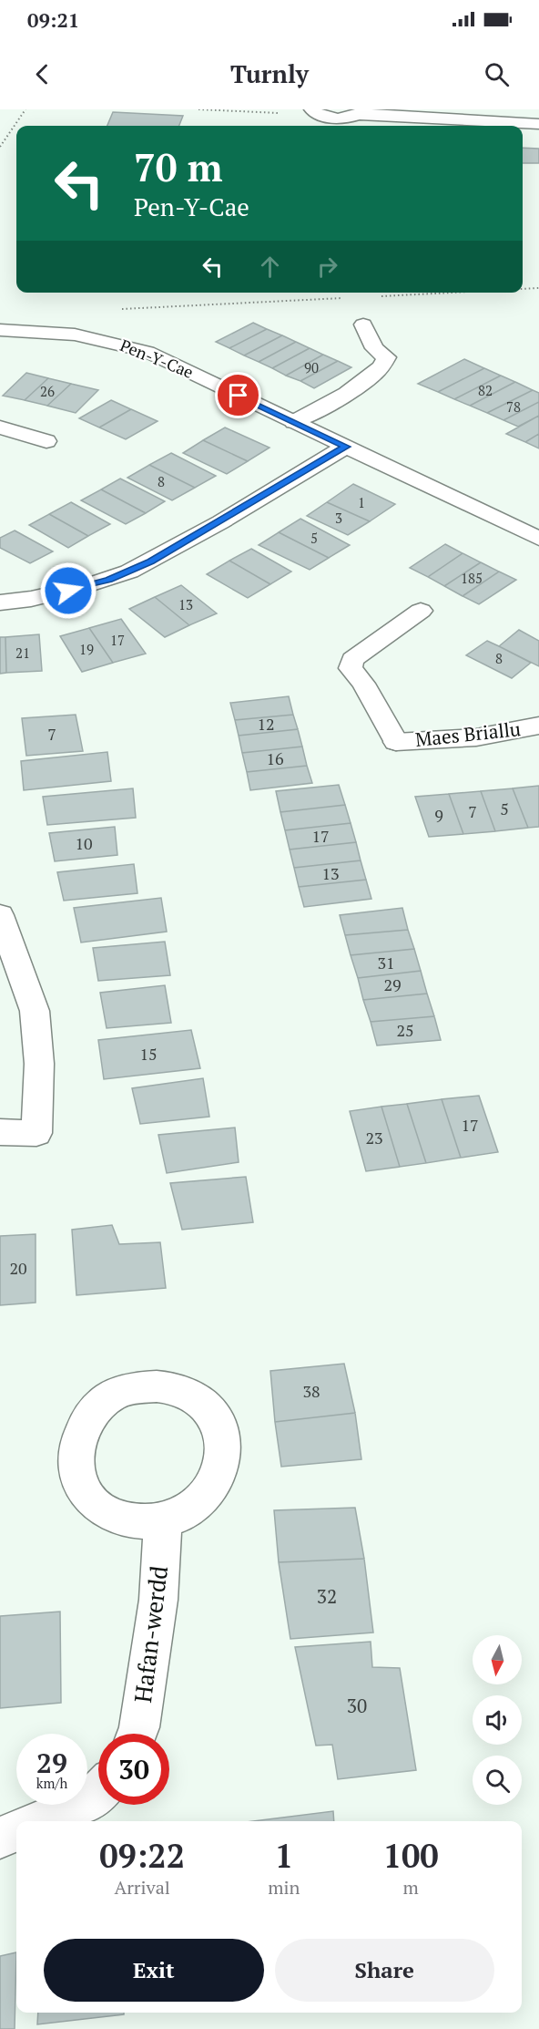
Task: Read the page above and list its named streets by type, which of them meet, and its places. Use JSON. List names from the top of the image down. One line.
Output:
{"streets":{"street":["Pen-Y-Cae","Maes Briallu","Hafan-werdd"]},"house_numbers":["90","82","26","78","8","1","3","5","185","13","17","19","21","8","12","7","16","5","7","9","17","10","13","31","29","25","15","17","23","20","38","32","30"],"north":"bottom","page":{"status":"09:21","header":"Turnly","turn":["70 m","Pen-Y-Cae"],"speed":"29 km/h","limit":"30","eta":["09:22","Arrival","1","min","100","m"],"buttons":["Exit","Share"]}}
